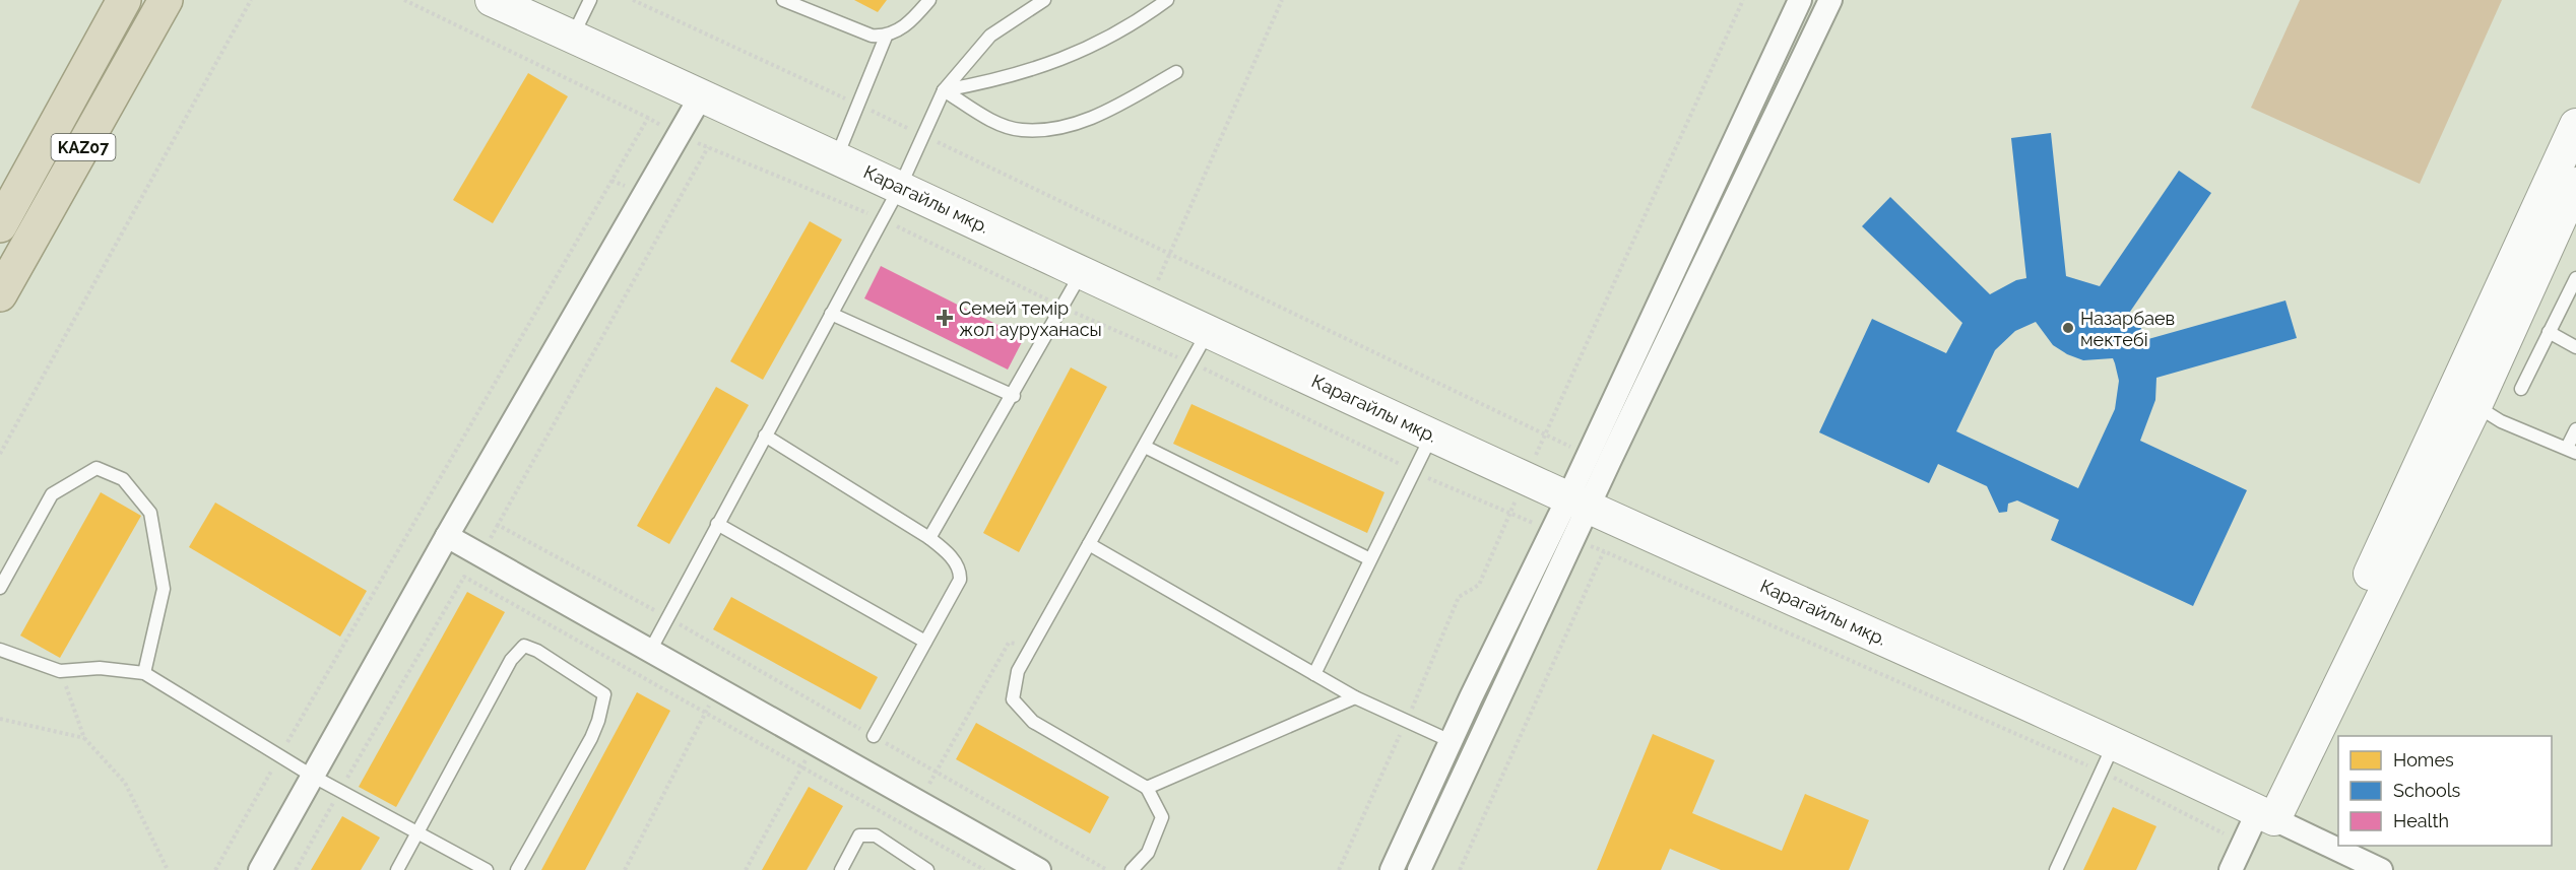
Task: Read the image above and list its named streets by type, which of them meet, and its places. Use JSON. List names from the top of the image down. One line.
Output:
{"streets":{"highway":["KAZ07"],"street":["Карагайлы мкр."]},"places":{"health":["Семей темір жол ауруханасы"],"other":["Назарбаев мектебі"]},"legend":["Homes","Schools","Health"]}
